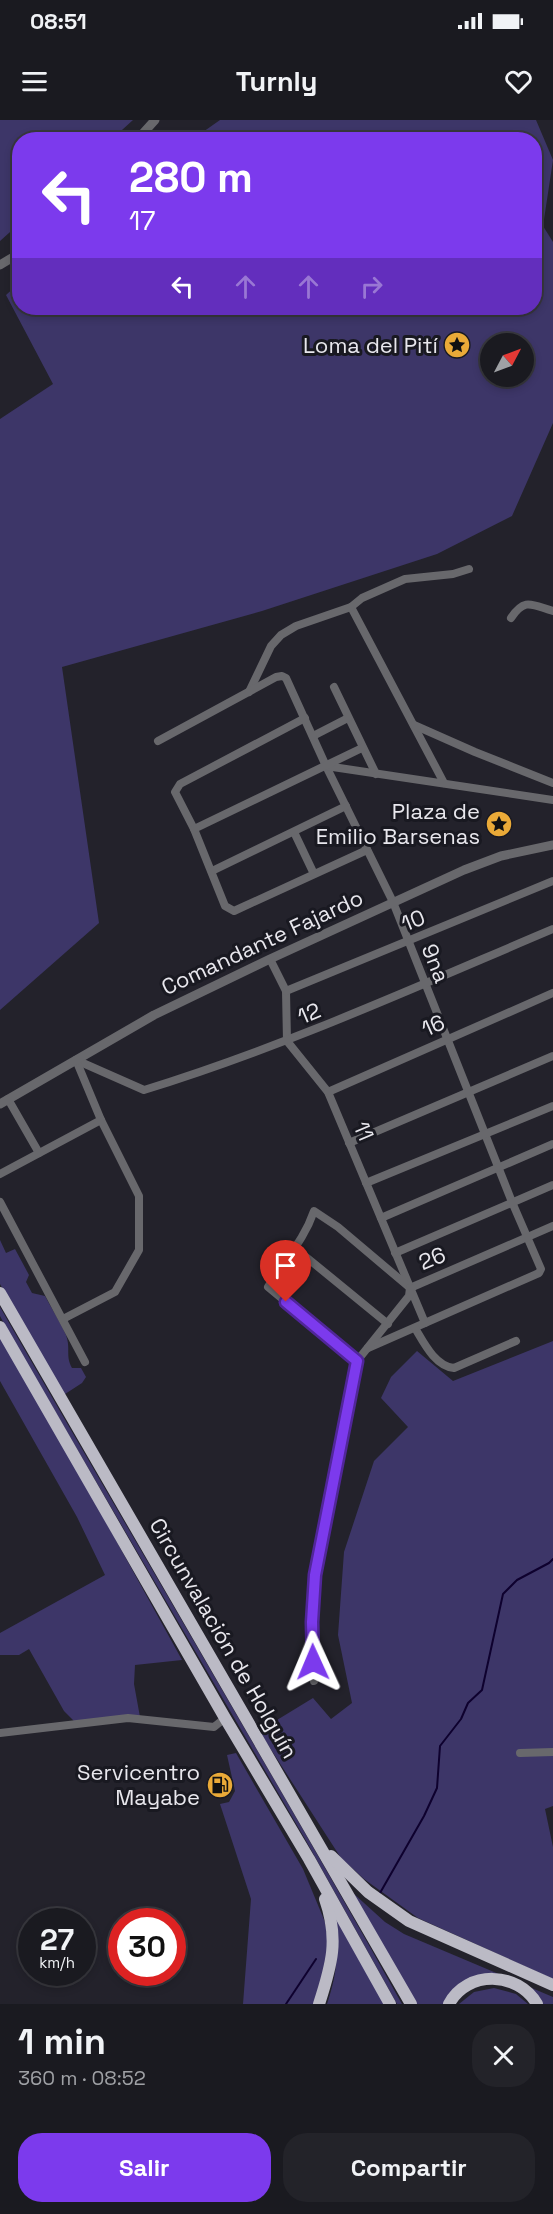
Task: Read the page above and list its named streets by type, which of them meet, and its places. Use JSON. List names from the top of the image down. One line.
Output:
{"streets":{"highway":["Circunvalación de Holguín"],"street":["10","Comandante Fajardo","9na","12","16","11","26"]},"crossings":[["10","9na"],["Comandante Fajardo","9na"],["Comandante Fajardo","12"],["9na","12"],["9na","16"],["9na","11"],["9na","26"],["12","11"],["16","11"],["11","26"]],"places":{"place":["Loma del Pití","Plaza de Emilio Barsenas"],"fuel station":["Servicentro Mayabe"]},"north":"top right","page":{"status":"08:51","header":"Turnly","turn":["280 m","17"],"speed":"27 km/h","limit":"30","heading":["1 min","360 m · 08:52"],"buttons":["Salir","Compartir"]}}
